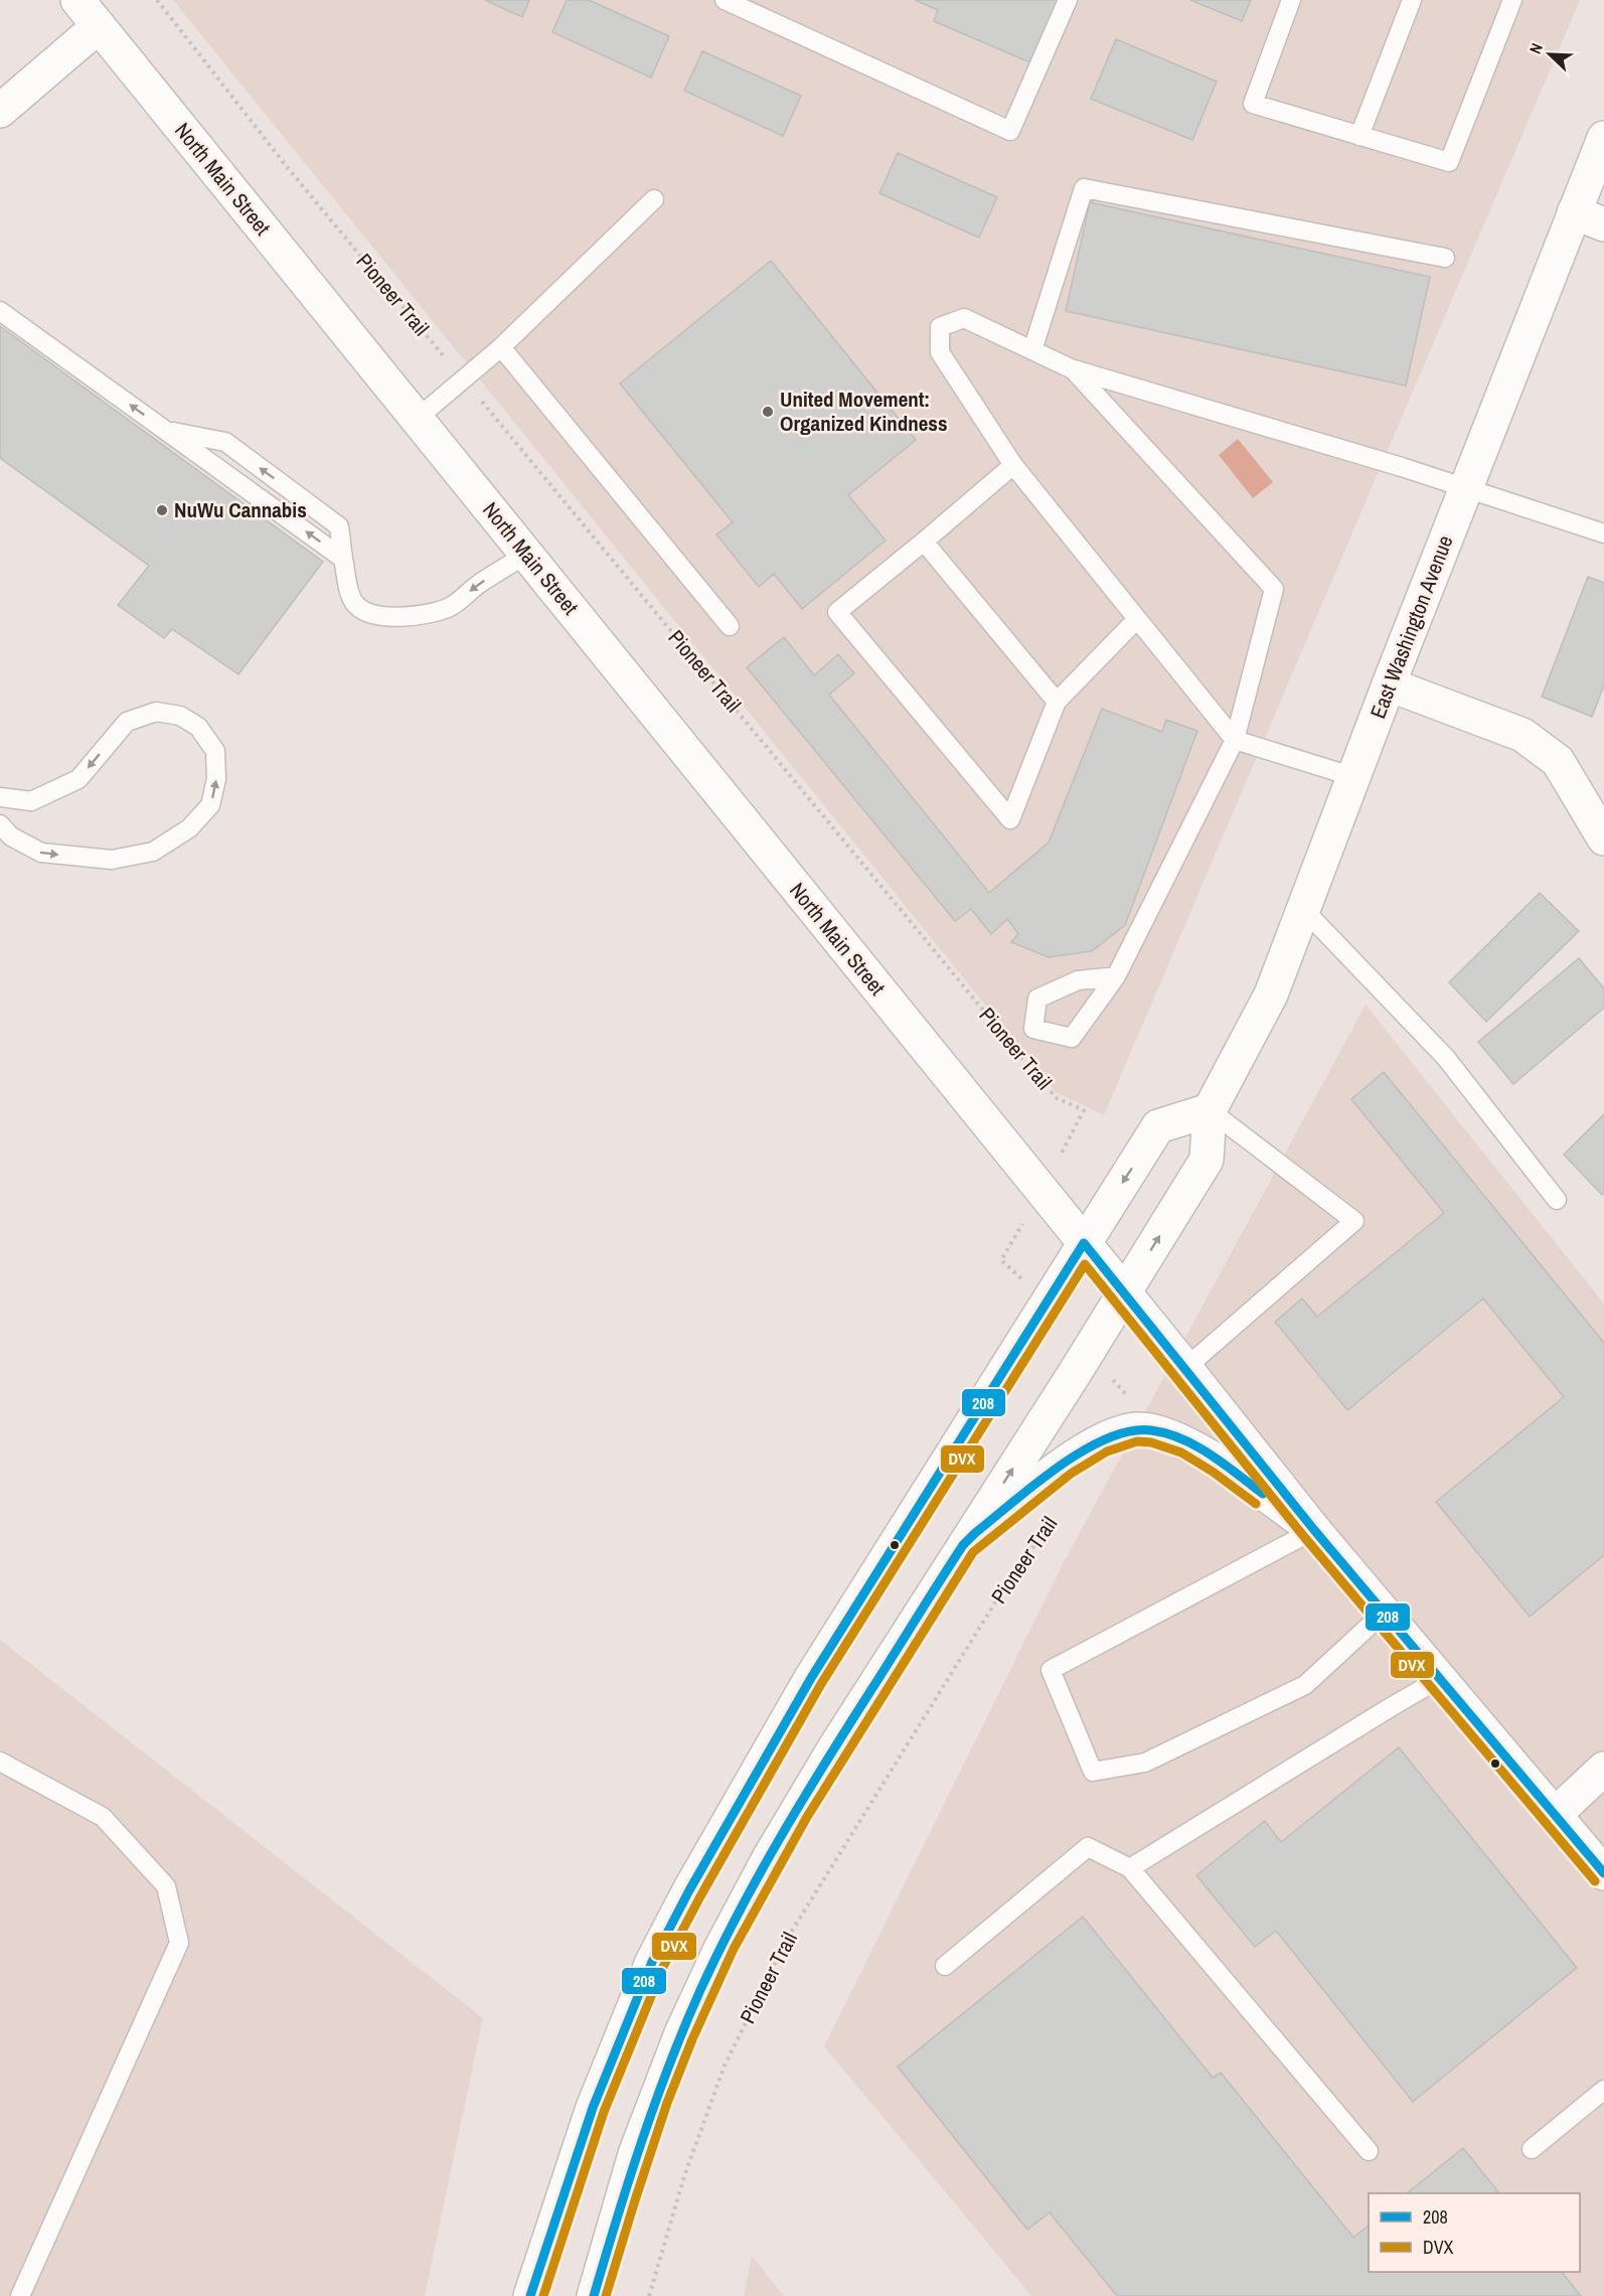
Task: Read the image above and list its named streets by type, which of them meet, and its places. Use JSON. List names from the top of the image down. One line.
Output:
{"streets":{"main road":["North Main Street","East Washington Avenue"],"path":["Pioneer Trail"]},"crossings":[["North Main Street","Pioneer Trail"],["North Main Street","East Washington Avenue"]],"places":["United Movement: Organized Kindness","NuWu Cannabis"],"lines":["transit line 208","transit line DVX"],"legend":["208","DVX"],"north":"top left"}
